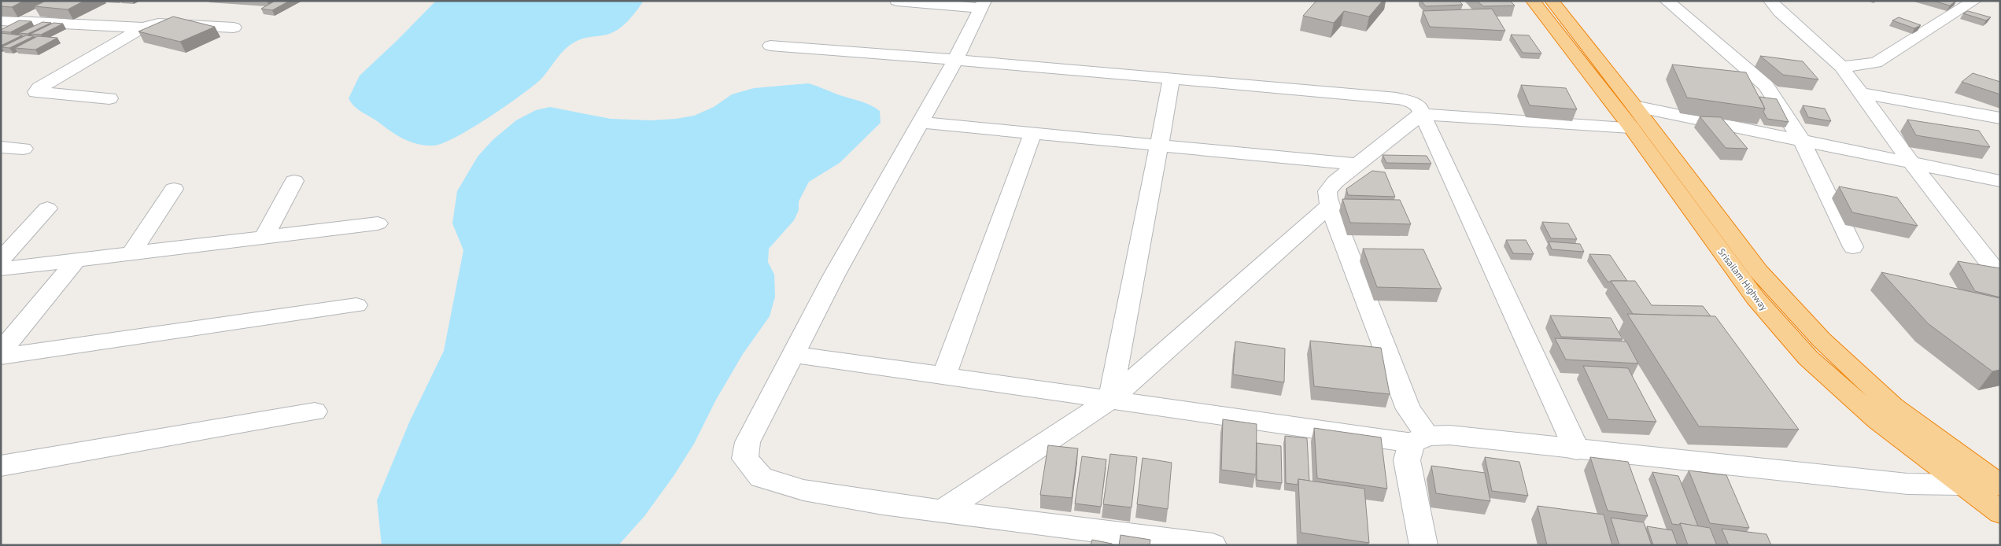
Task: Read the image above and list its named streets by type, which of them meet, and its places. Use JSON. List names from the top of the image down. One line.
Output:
{"streets":{"highway":["Srisailam Highway"]}}
